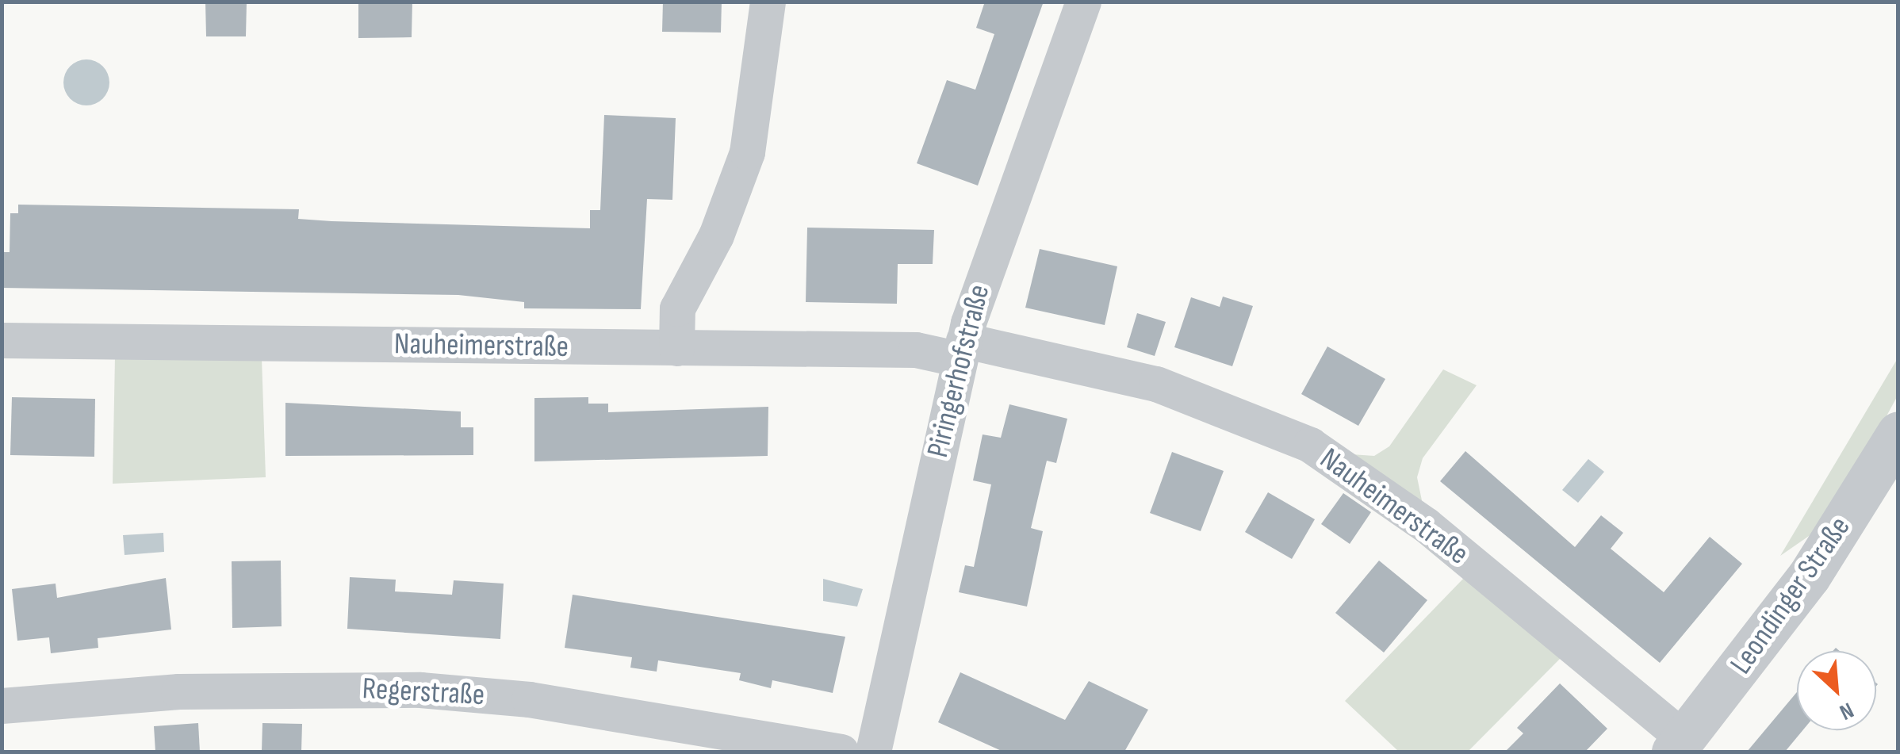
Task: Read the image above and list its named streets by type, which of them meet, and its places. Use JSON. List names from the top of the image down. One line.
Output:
{"streets":{"street":["Nauheimerstraße","Piringerhofstraße","Leondinger Straße","Regerstraße"]},"crossings":[["Nauheimerstraße","Piringerhofstraße"],["Nauheimerstraße","Leondinger Straße"]],"north":"bottom right"}
